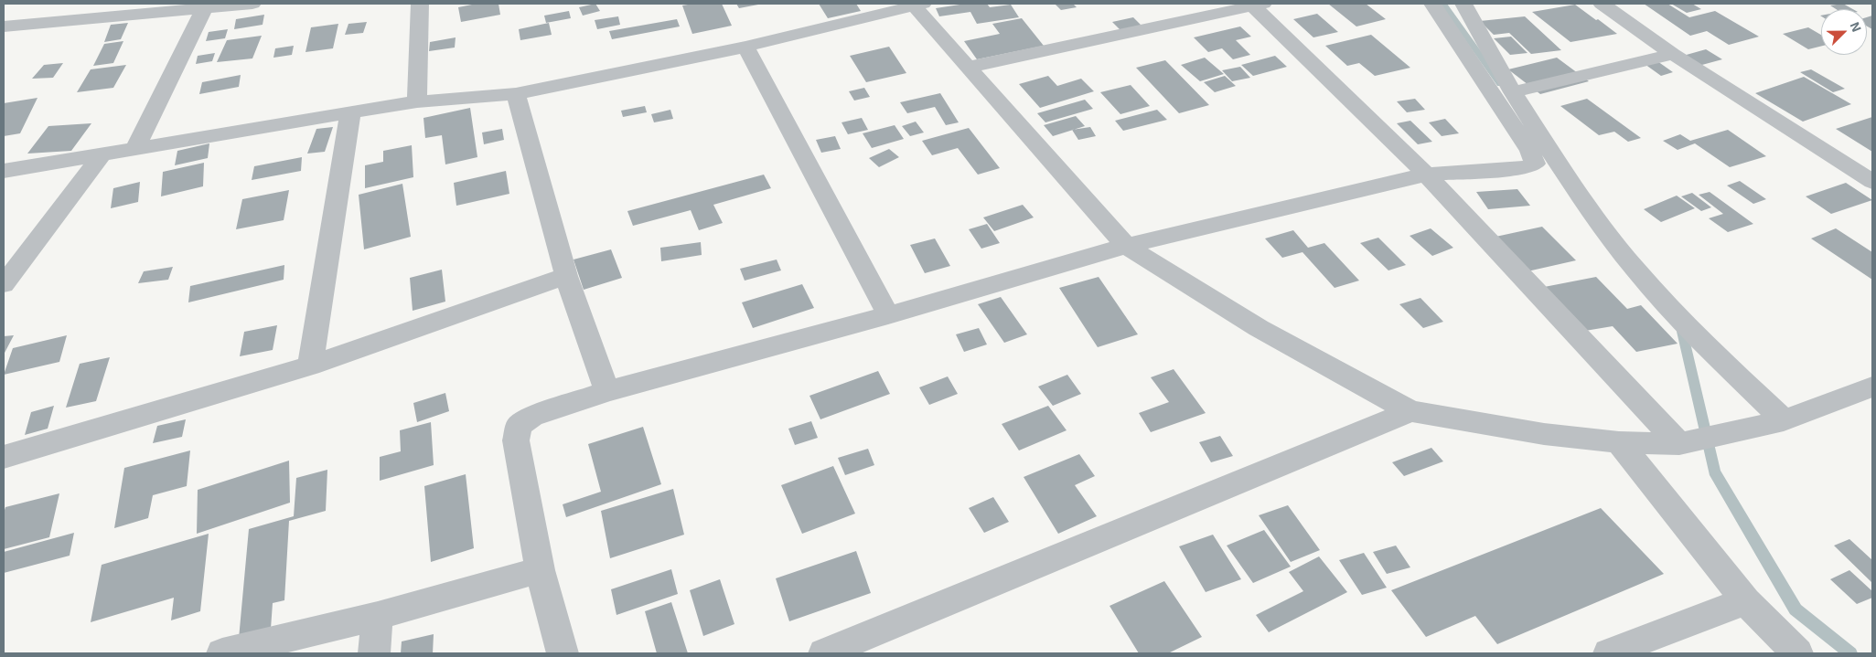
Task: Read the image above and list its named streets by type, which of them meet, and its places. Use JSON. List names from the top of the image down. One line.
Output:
{"north":"top right"}
